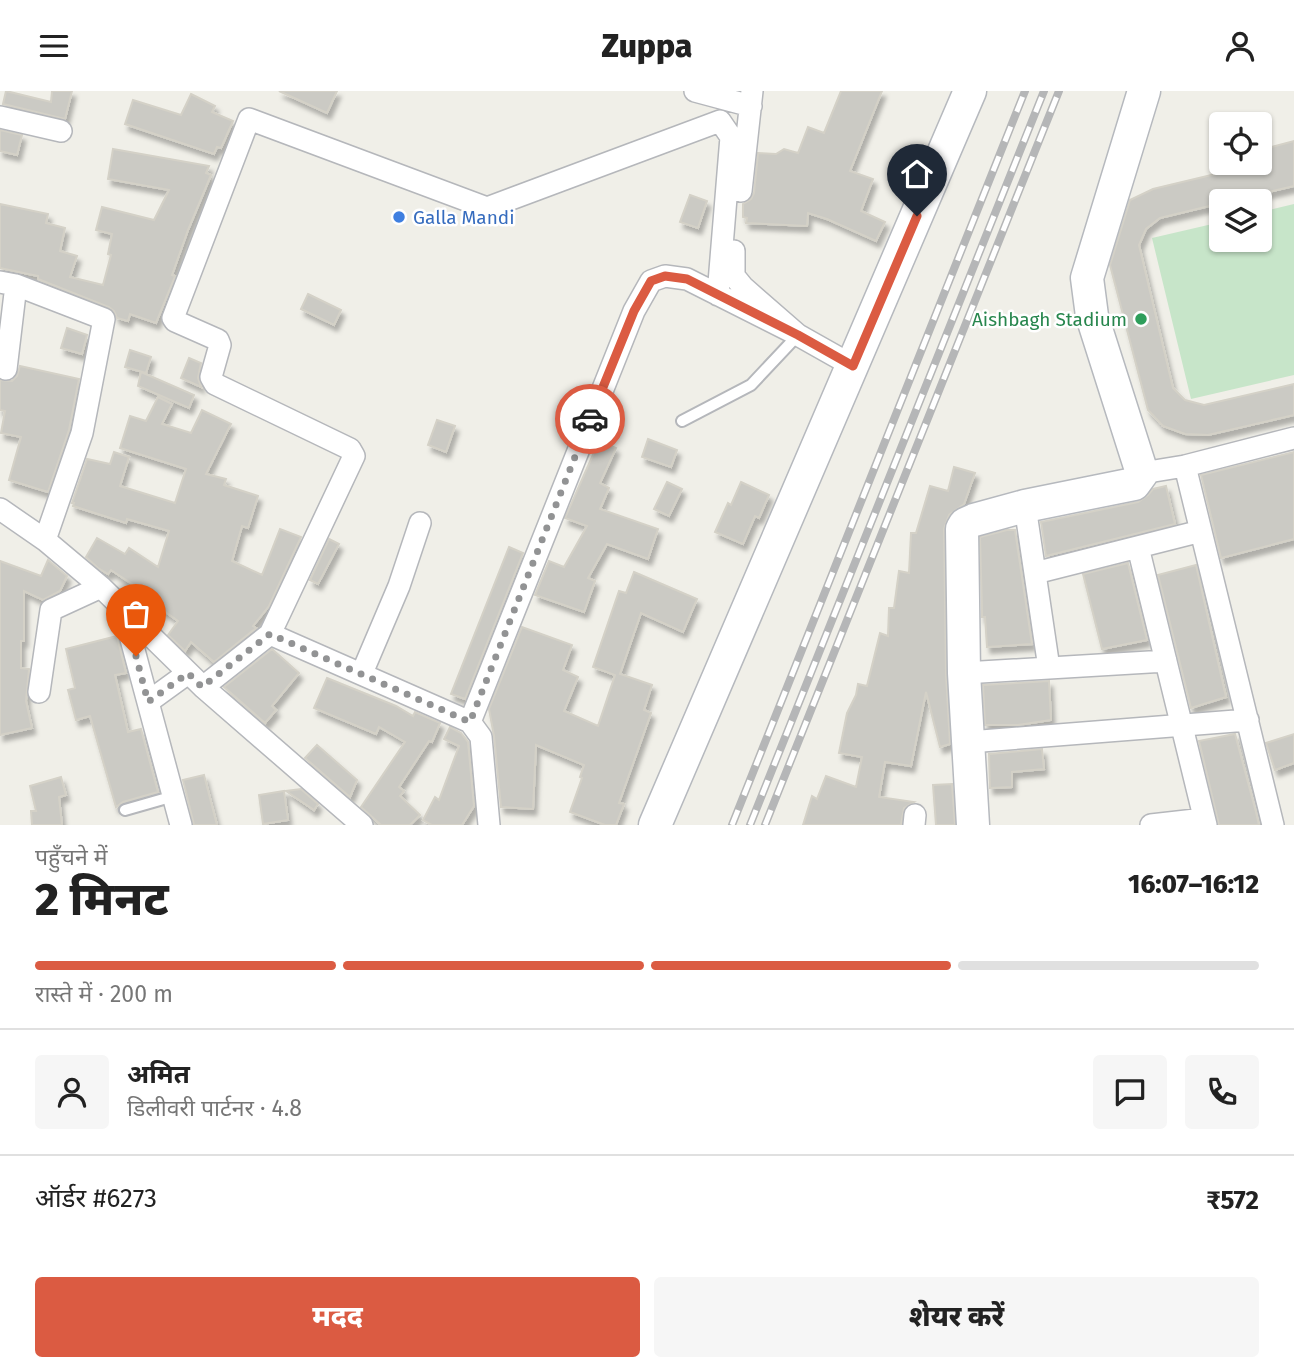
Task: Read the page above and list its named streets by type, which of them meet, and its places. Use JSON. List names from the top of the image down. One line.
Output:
{"places":["Galla Mandi","Aishbagh Stadium"],"page":{"header":"Zuppa","heading":["2 मिनट","पहुँचने में","16:07–16:12"],"panel":["अमित","डिलीवरी पार्टनर · 4.8","ऑर्डर #6273","₹572"],"bar":"रास्ते में · 200 m","buttons":["मदद","शेयर करें"]}}
